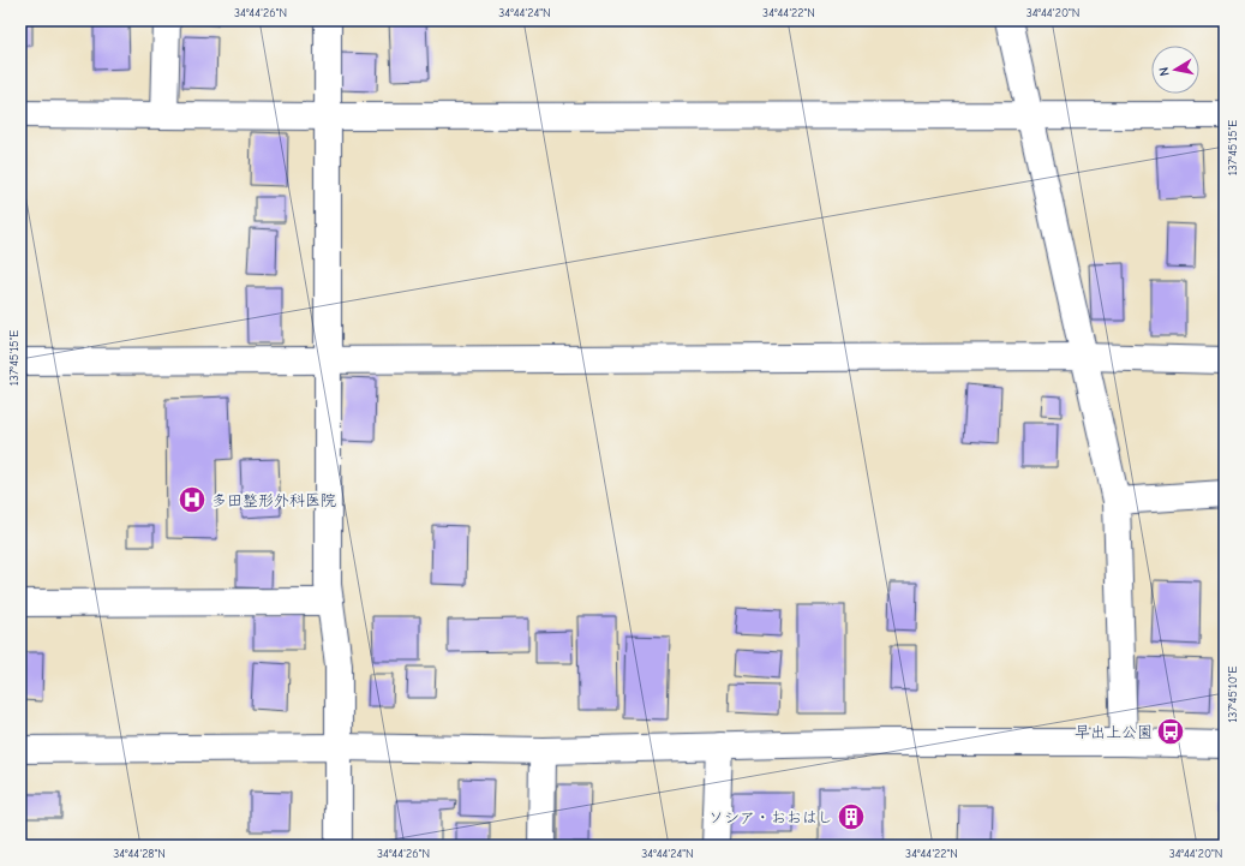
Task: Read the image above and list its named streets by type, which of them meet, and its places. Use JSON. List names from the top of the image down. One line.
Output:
{"places":{"hospital":["多田整形外科医院"],"bus stop":["早出上公園"],"building":["ソシア・おおはし"]},"north":"left","coordinates":["34°44'26\"N","34°44'24\"N","34°44'22\"N","34°44'20\"N","137°45'15\"E","137°45'10\"E","34°44'28\"N"]}
